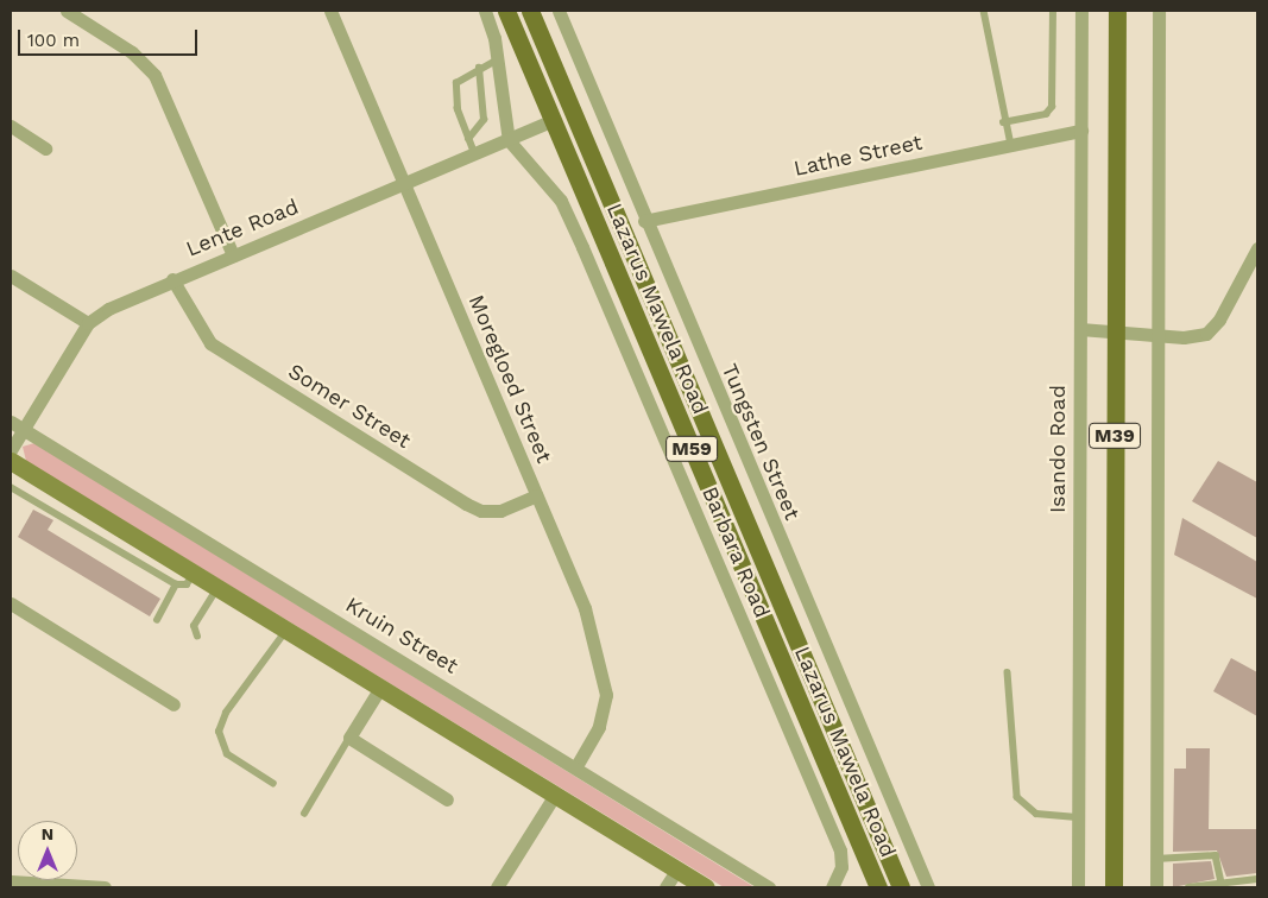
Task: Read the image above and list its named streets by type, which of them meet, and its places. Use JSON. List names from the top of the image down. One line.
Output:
{"streets":{"main road":["Lazarus Mawela Road","M39","M59"],"street":["Lathe Street","Lente Road","Moregloed Street","Somer Street","Tungsten Street","Isando Road","Barbara Road","Kruin Street"]},"crossings":[["Lathe Street","Tungsten Street"],["Lathe Street","Isando Road"],["Lente Road","Lazarus Mawela Road"],["Lente Road","Moregloed Street"],["Lente Road","Somer Street"],["Lente Road","Barbara Road"],["Moregloed Street","Somer Street"],["Moregloed Street","Kruin Street"]],"scale_bar":"100 m","north":"top"}
